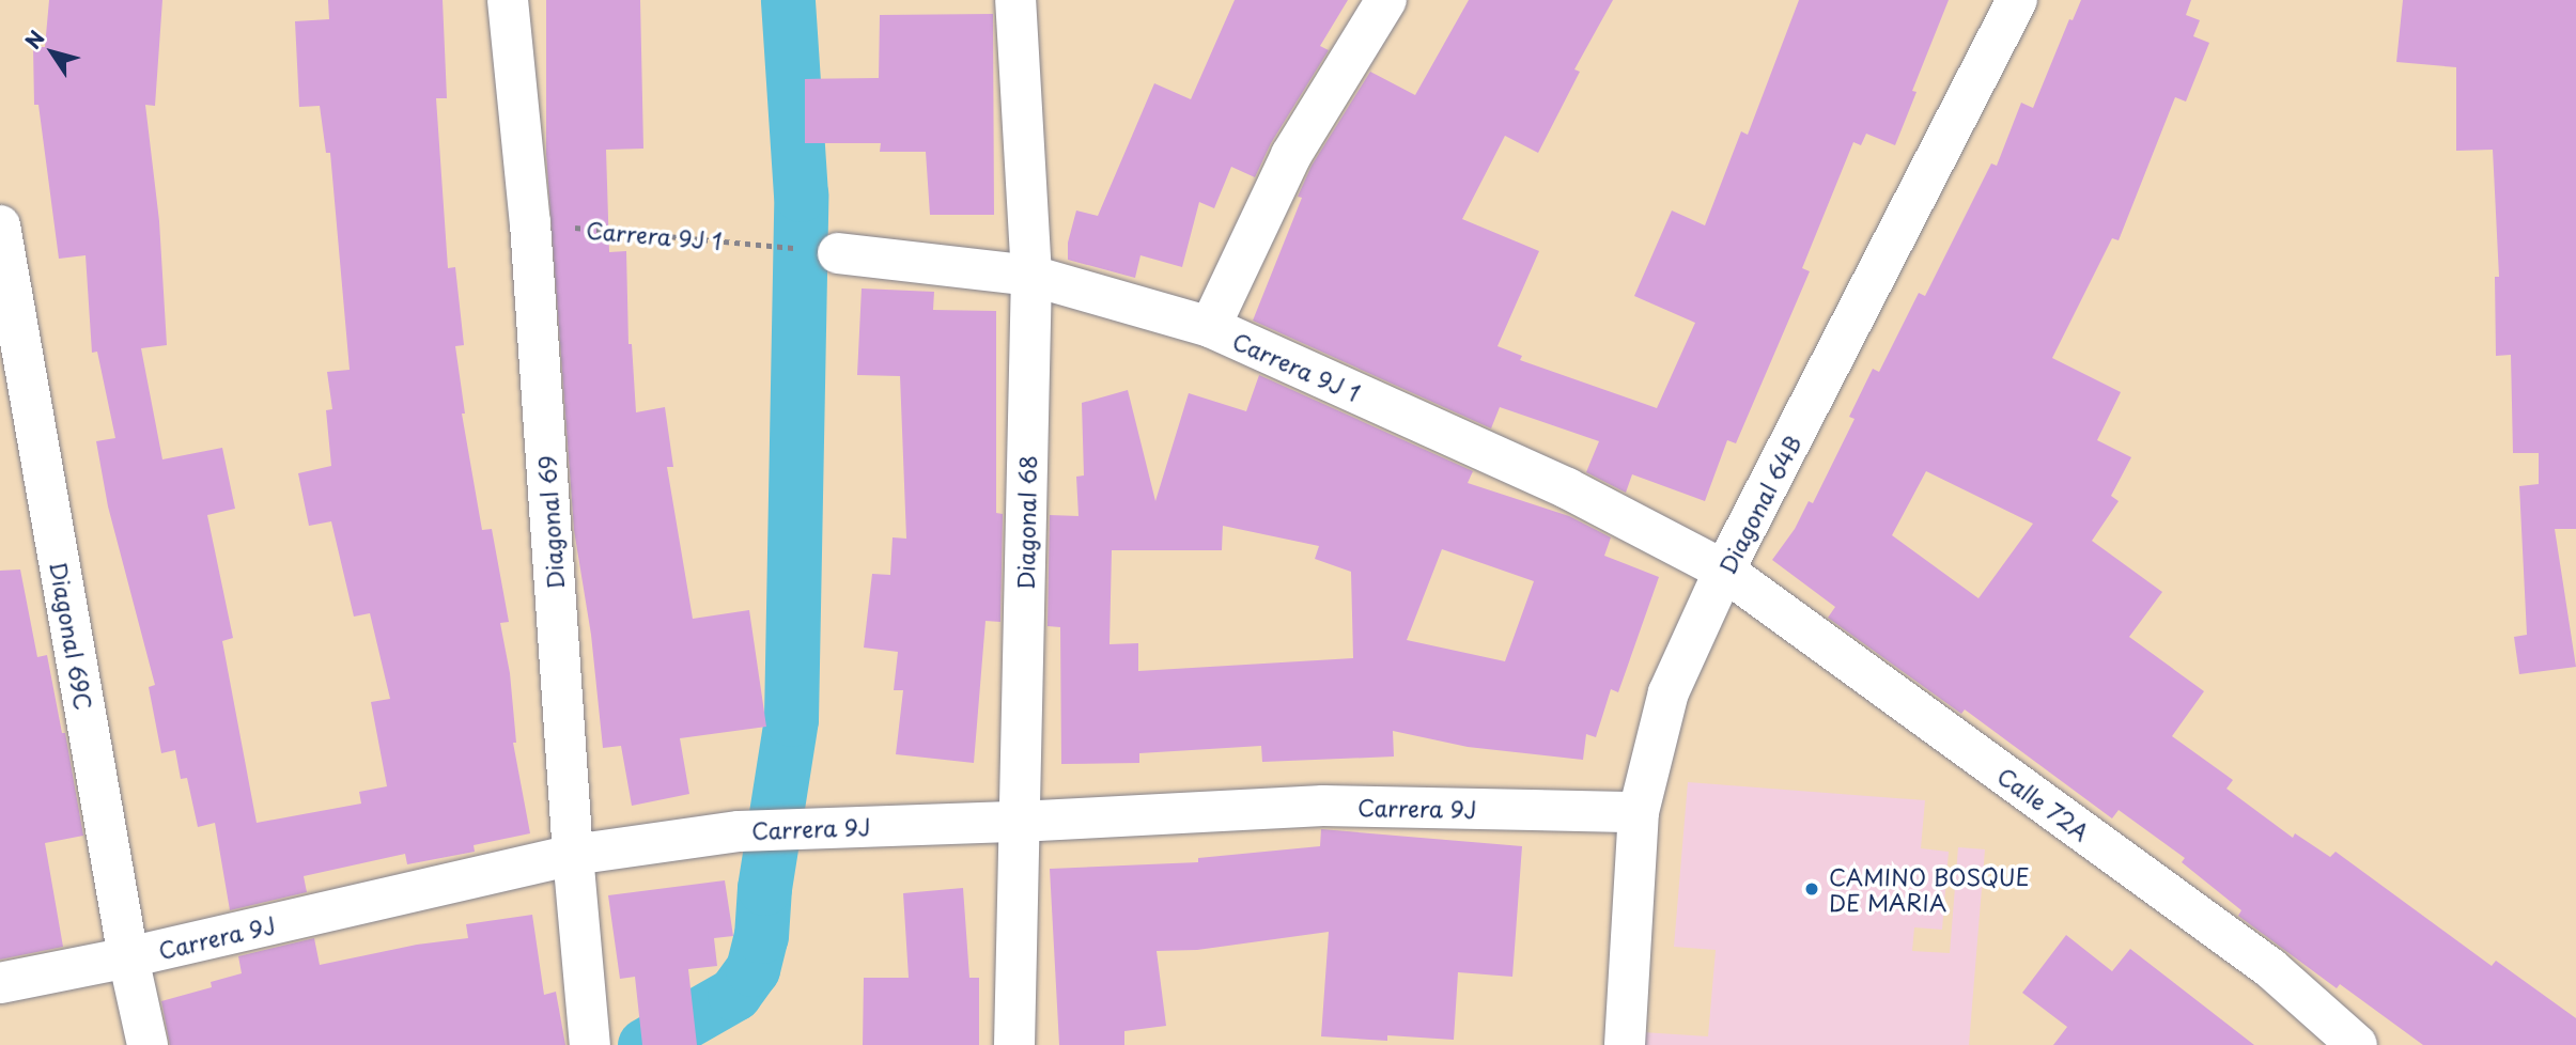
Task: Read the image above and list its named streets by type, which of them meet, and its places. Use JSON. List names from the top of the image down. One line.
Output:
{"streets":{"street":["Carrera 9J 1","Diagonal 64B","Diagonal 69","Diagonal 68","Diagonal 69C","Calle 72A","Carrera 9J"]},"crossings":[["Carrera 9J 1","Diagonal 64B"],["Carrera 9J 1","Diagonal 69"],["Carrera 9J 1","Diagonal 68"],["Carrera 9J 1","Calle 72A"],["Diagonal 64B","Calle 72A"],["Diagonal 64B","Carrera 9J"],["Diagonal 69","Carrera 9J"],["Diagonal 68","Carrera 9J"],["Diagonal 69C","Carrera 9J"]],"places":["CAMINO BOSQUE DE MARIA"],"north":"top left"}
